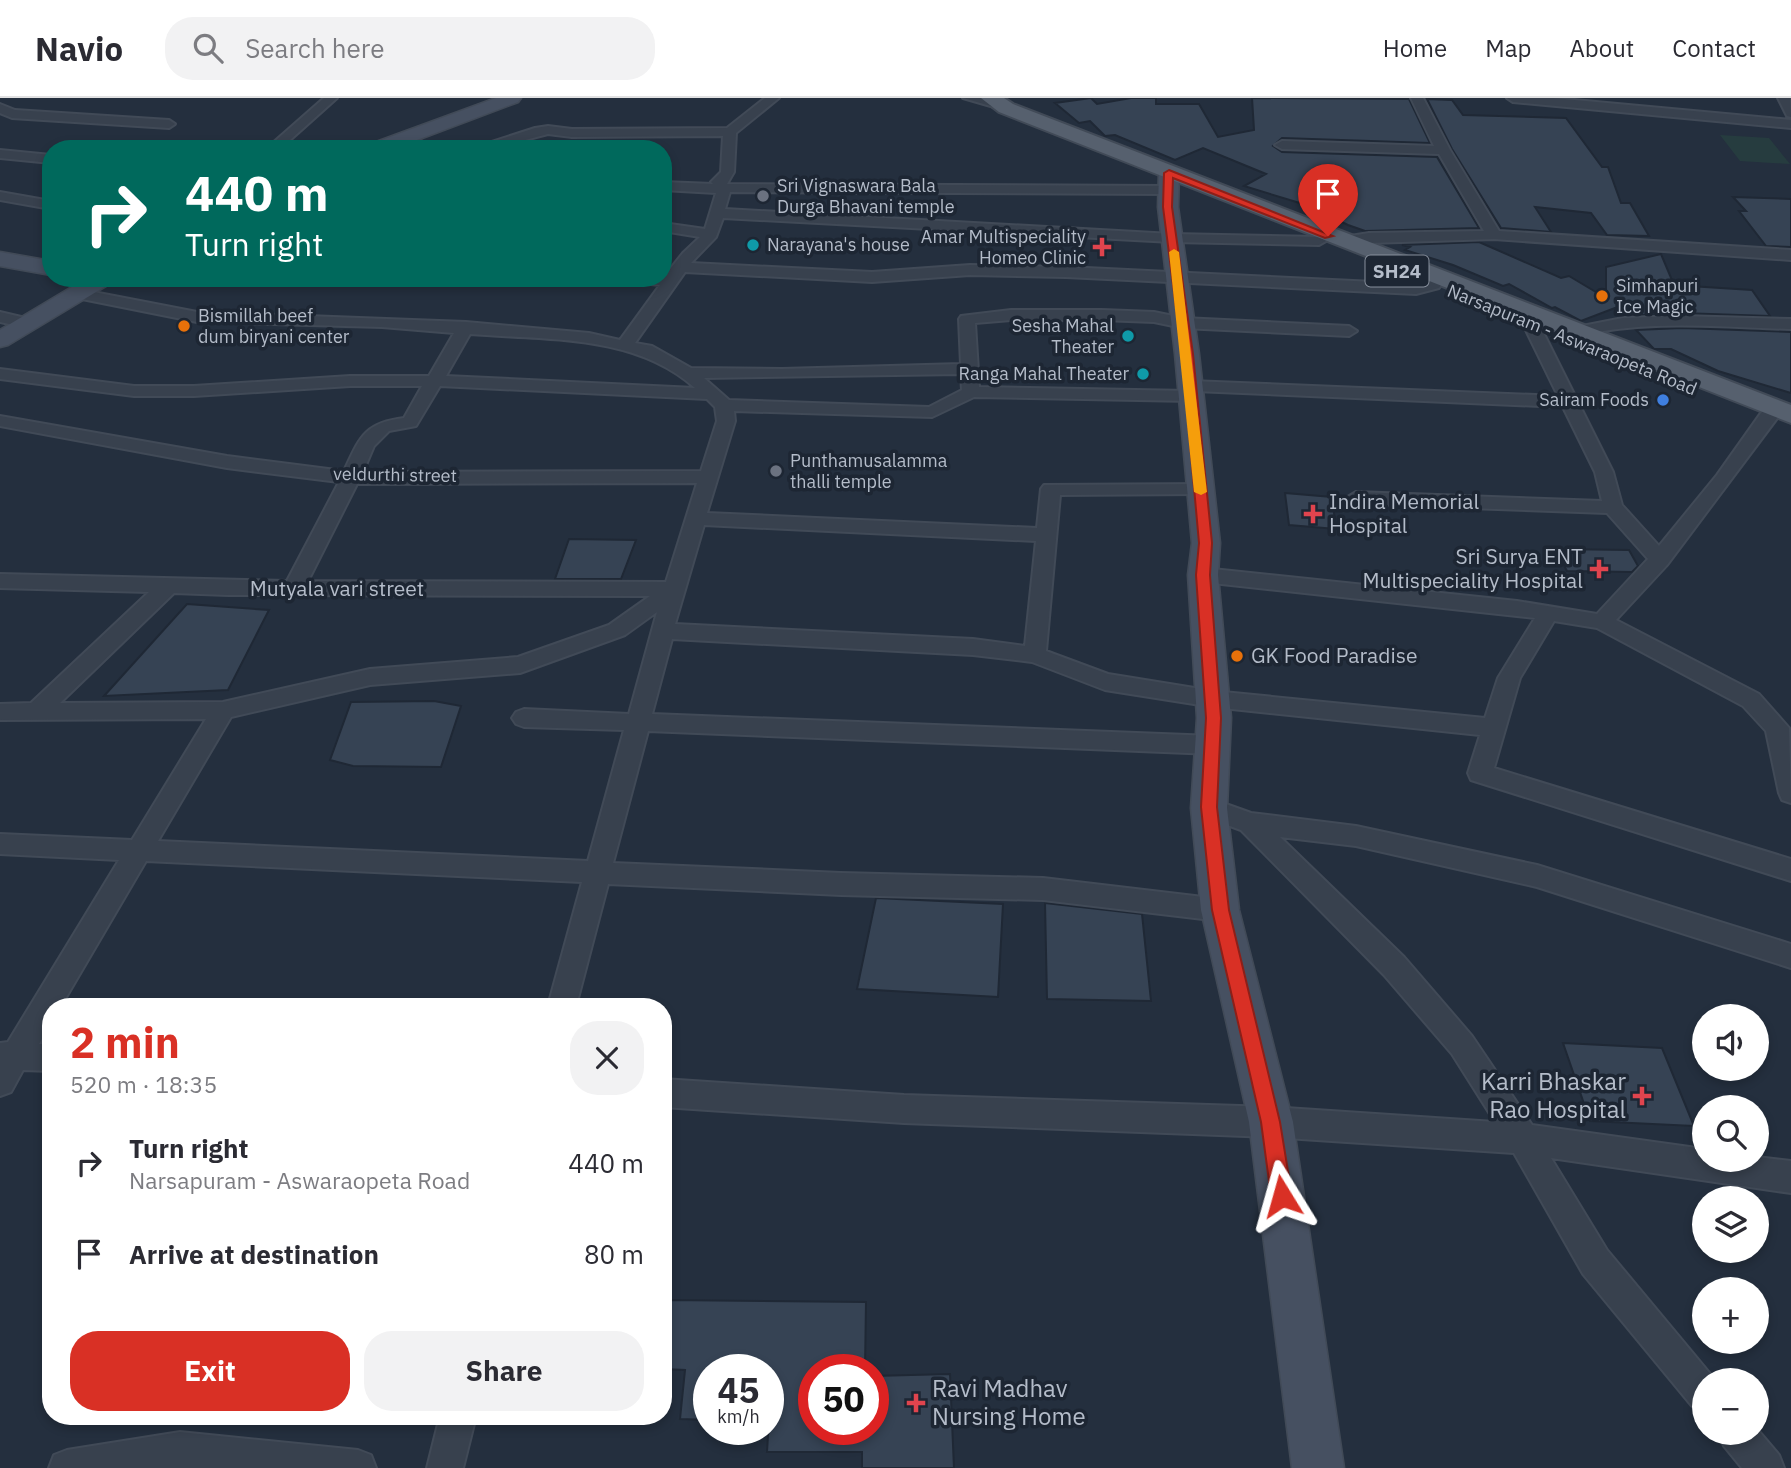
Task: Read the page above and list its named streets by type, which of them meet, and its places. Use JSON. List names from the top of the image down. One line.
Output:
{"streets":{"main road":["SH24","Narsapuram - Aswaraopeta Road"],"street":["veldurthi street","Mutyala vari street"]},"places":{"other":["Sri Vignaswara Bala Durga Bhavani temple","Narayana's house","Simhapuri Ice Magic","Bismillah beef dum biryani center","Sesha Mahal Theater","Ranga Mahal Theater","Sairam Foods","Punthamusalamma thalli temple","GK Food Paradise"],"health":["Amar Multispeciality Homeo Clinic","Indira Memorial Hospital","Sri Surya ENT Multispeciality Hospital","Karri Bhaskar Rao Hospital","Ravi Madhav Nursing Home"]},"page":{"header":"Navio","search":"Search here","nav":["Home","Map","About","Contact"],"turn":["440 m","Turn right"],"heading":["2 min","520 m · 18:35"],"map_buttons":["+","−"],"list":[{"name":"Turn right","note":"Narsapuram - Aswaraopeta Road","value":"440 m"},{"name":"Arrive at destination","value":"80 m"}],"buttons":["Exit","Share"],"speed":"45 km/h","limit":"50"}}
